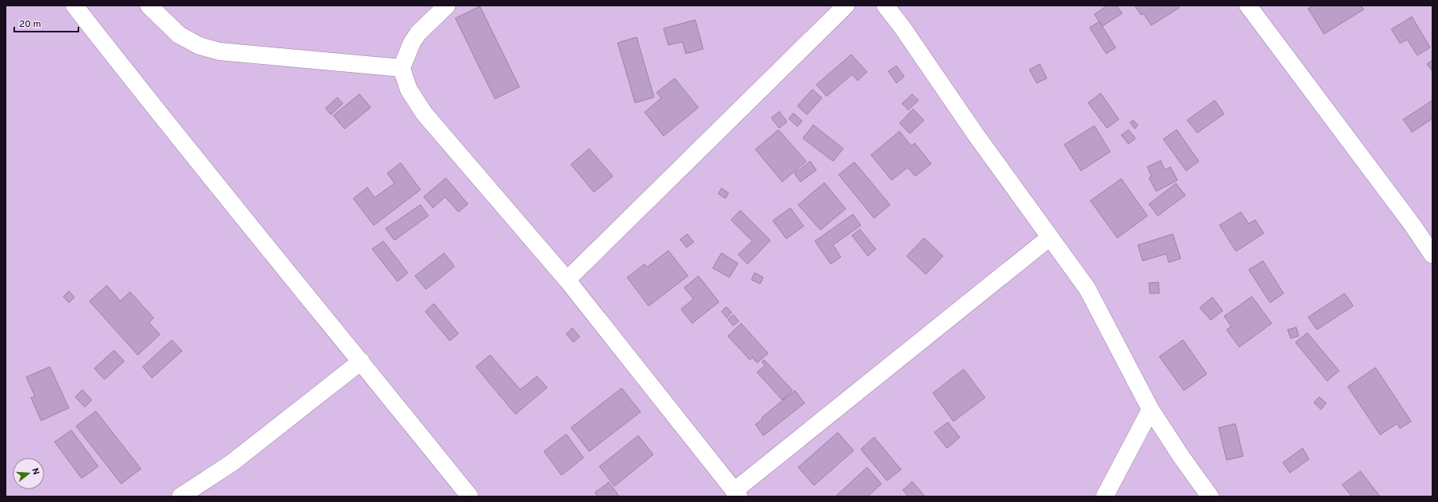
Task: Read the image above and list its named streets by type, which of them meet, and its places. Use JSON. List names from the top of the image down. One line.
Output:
{"scale_bar":"20 m","north":"right"}
